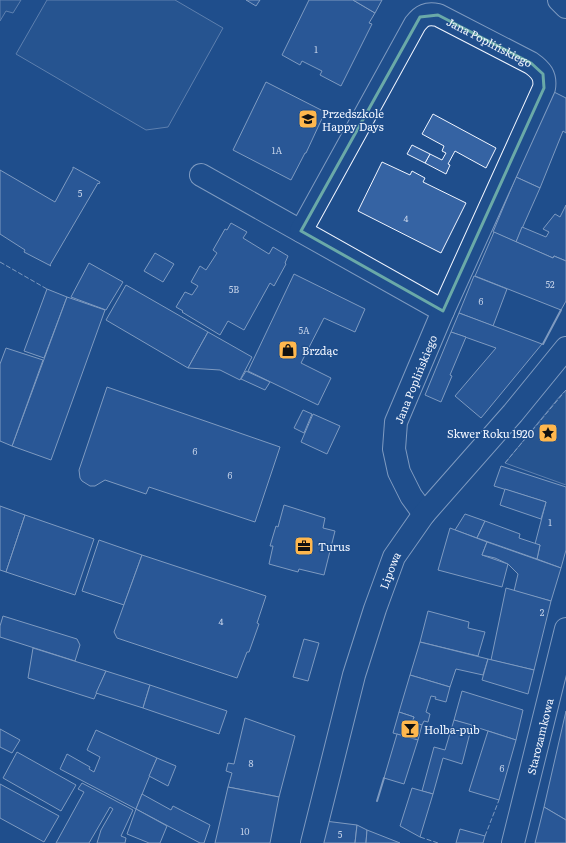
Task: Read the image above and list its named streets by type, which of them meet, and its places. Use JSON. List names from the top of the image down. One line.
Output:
{"streets":{"street":["Jana Poplińskiego","Lipowa","Starozamkowa"]},"crossings":[["Jana Poplińskiego","Lipowa"]],"places":{"school or university":["Przedszkole Happy Days"],"shop":["Brzdąc"],"place":["Skwer Roku 1920"],"office":["Turus"],"bar":["Holba-pub"]},"house_numbers":["1","1A","5","4","52","5B","6","5A","6","6","1","2","4","8","6","10","5"]}
